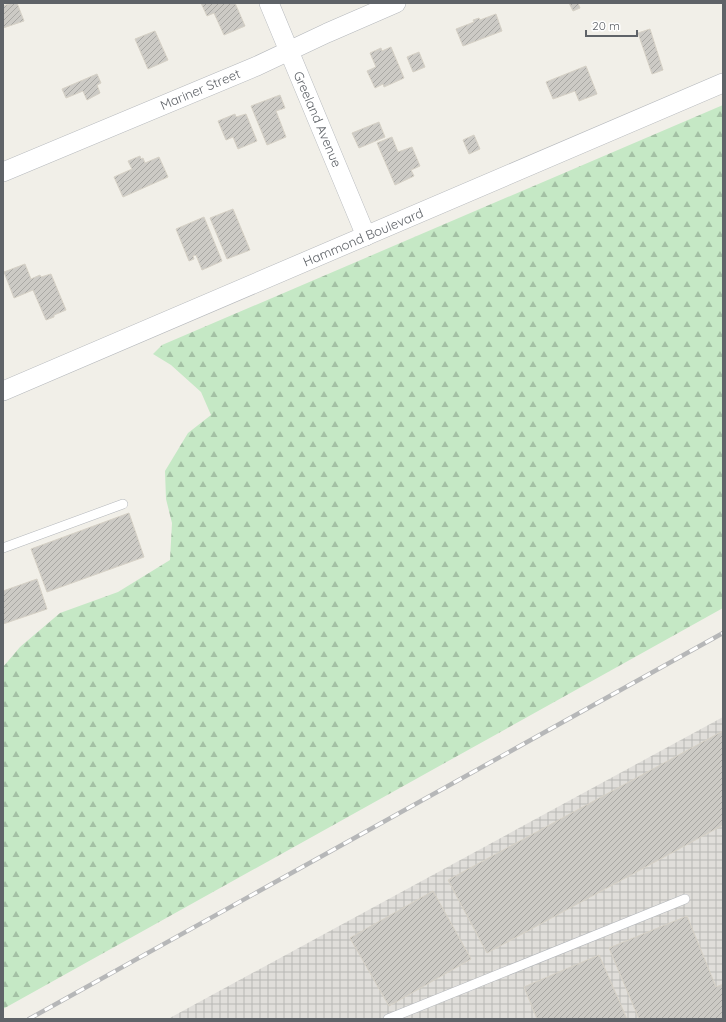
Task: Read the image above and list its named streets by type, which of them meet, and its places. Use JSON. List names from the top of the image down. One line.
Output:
{"streets":{"street":["Mariner Street","Greeland Avenue","Hammond Boulevard"]},"crossings":[["Mariner Street","Greeland Avenue"],["Greeland Avenue","Hammond Boulevard"]],"scale_bar":"20 m"}
